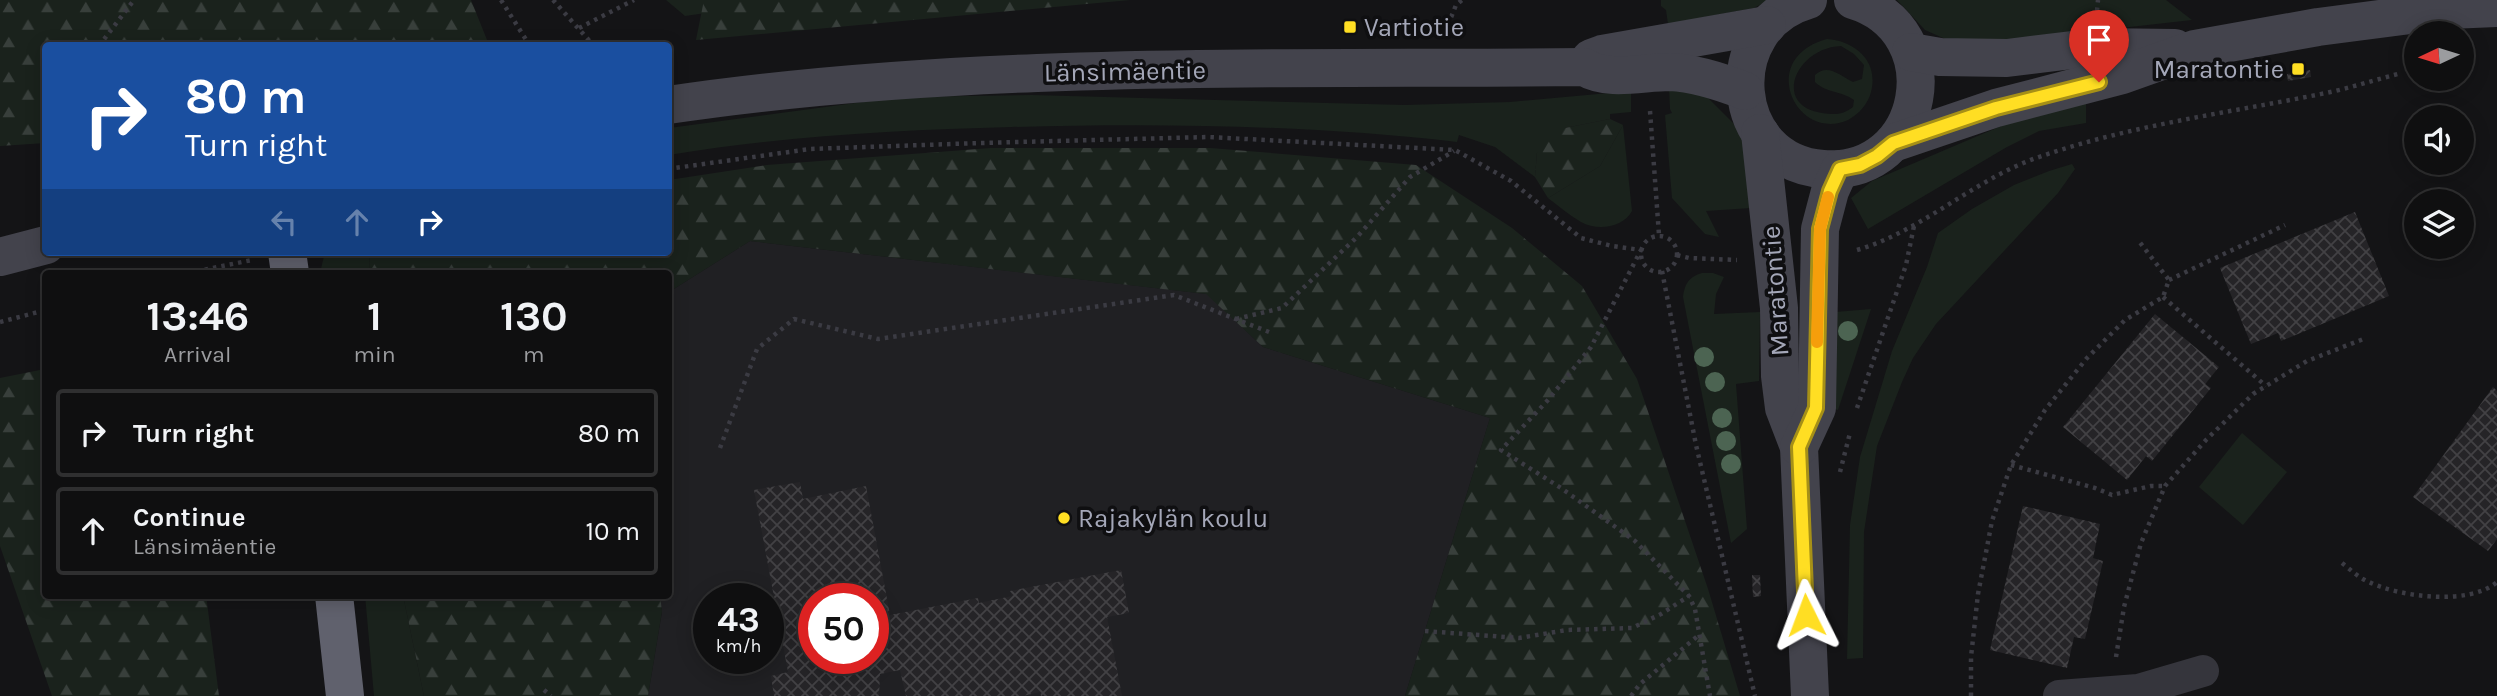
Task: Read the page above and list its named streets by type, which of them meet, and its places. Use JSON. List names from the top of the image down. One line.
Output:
{"streets":{"main road":["Länsimäentie","Maratontie"]},"places":{"transit":["Vartiotie","Maratontie"],"other":["Rajakylän koulu"]},"north":"left","page":{"turn":["80 m","Turn right"],"eta":["13:46","Arrival","1","min","130","m"],"list":[{"name":"Turn right","value":"80 m"},{"name":"Continue","note":"Länsimäentie","value":"10 m"}],"speed":"43 km/h","limit":"50"}}
